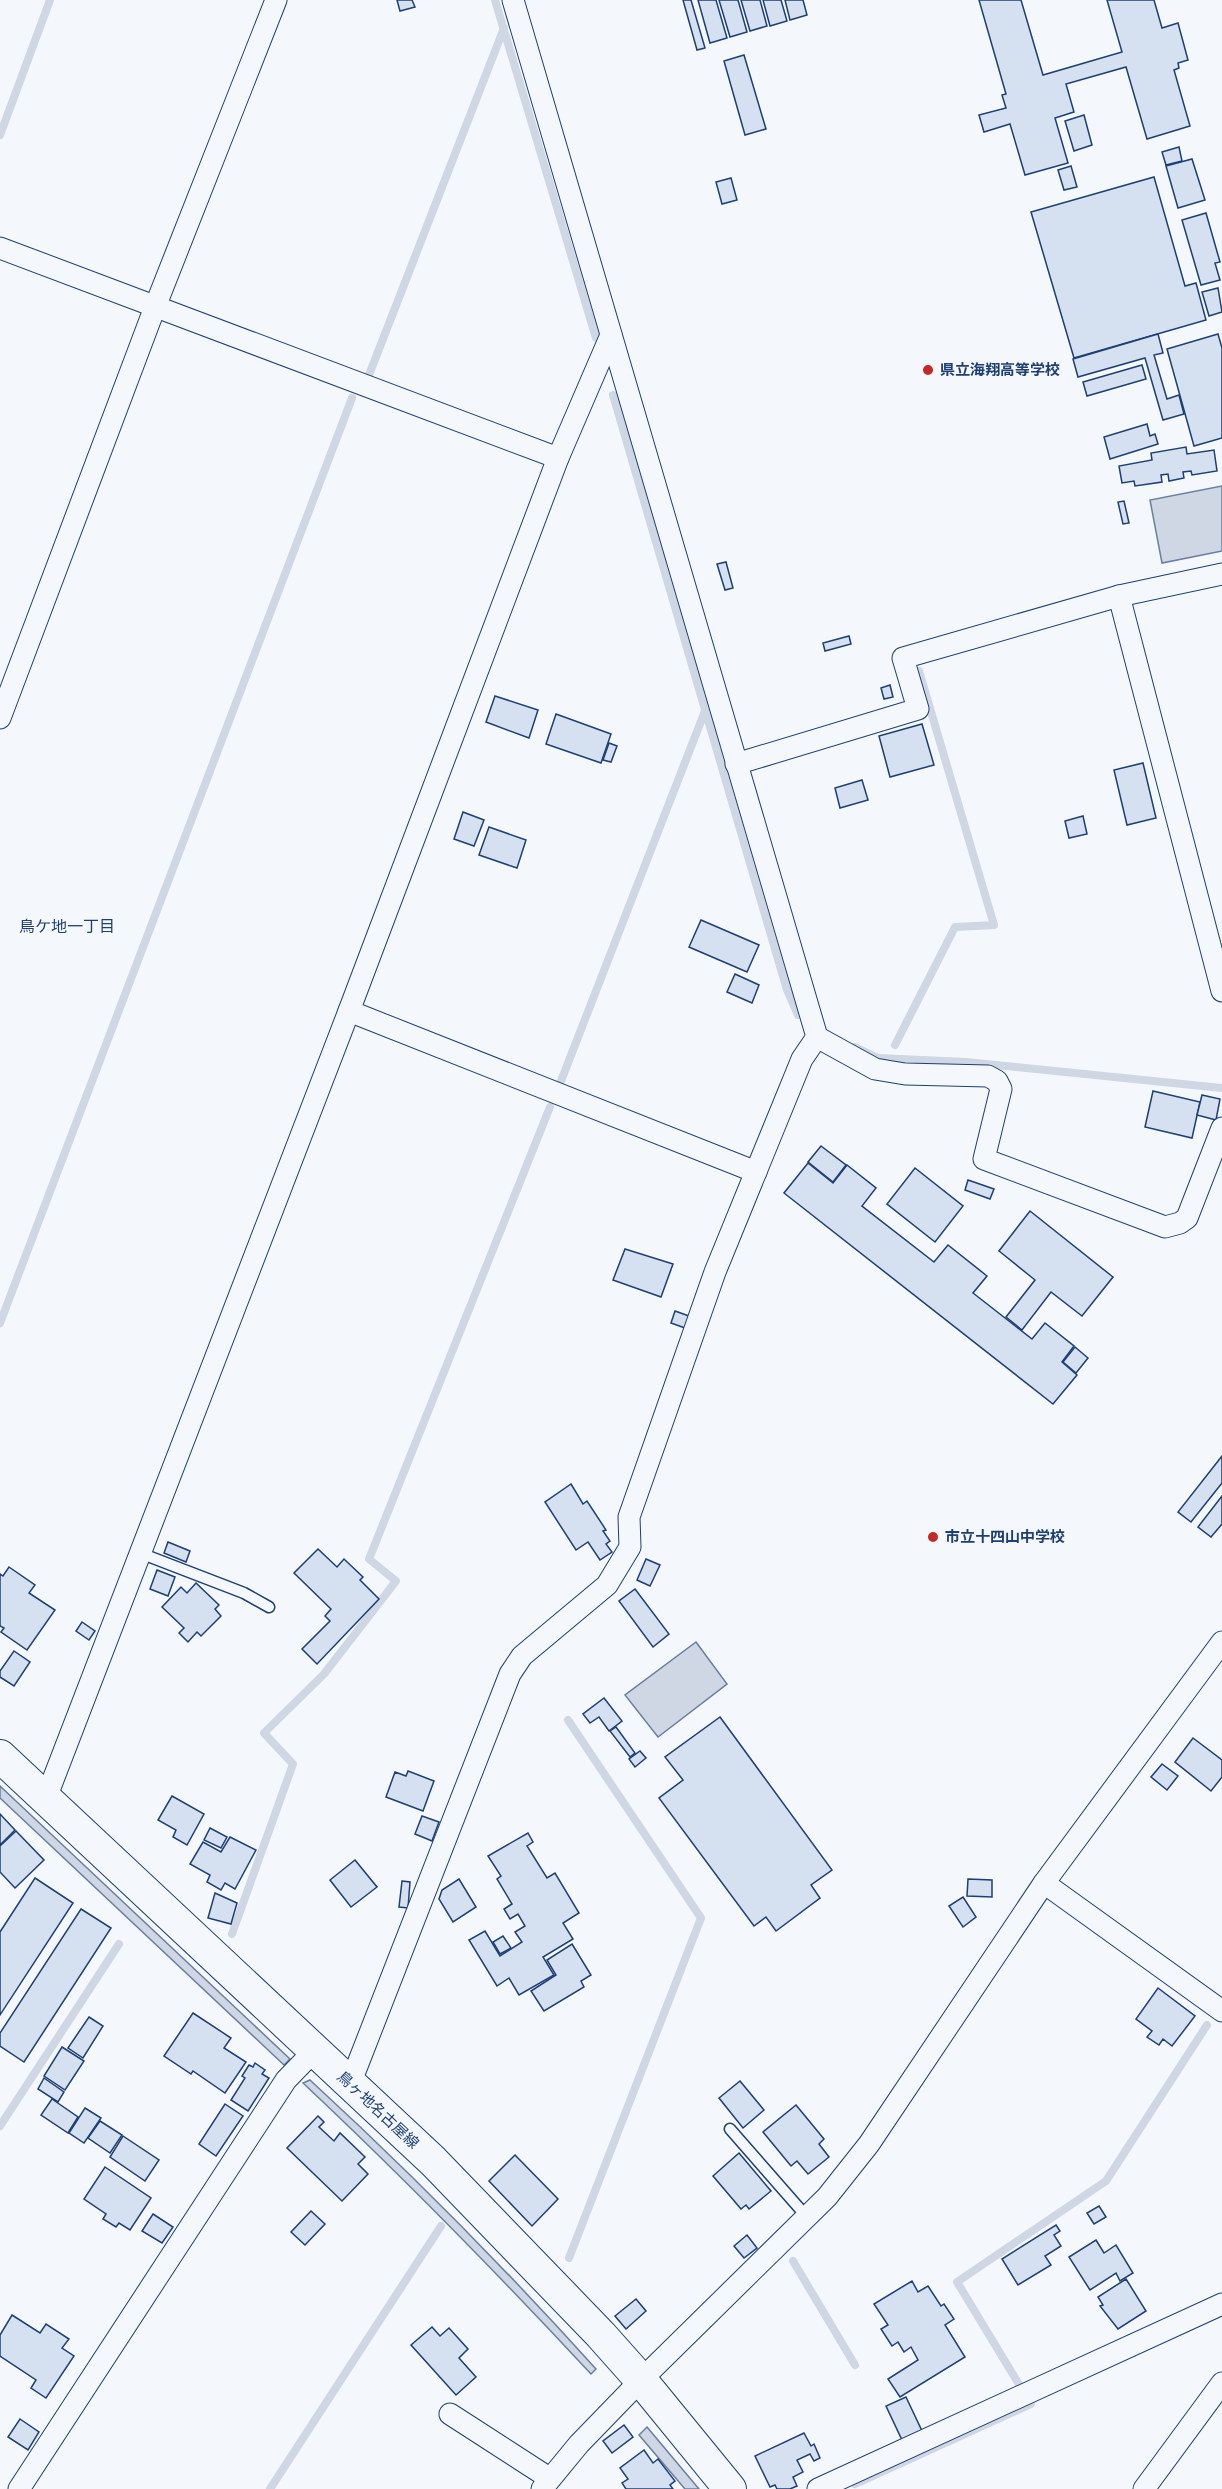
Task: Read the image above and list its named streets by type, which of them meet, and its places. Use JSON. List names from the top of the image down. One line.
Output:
{"streets":{"main road":["鳥ヶ地名古屋線"]},"districts":["鳥ケ地一丁目"],"places":["県立海翔高等学校","市立十四山中学校"]}
